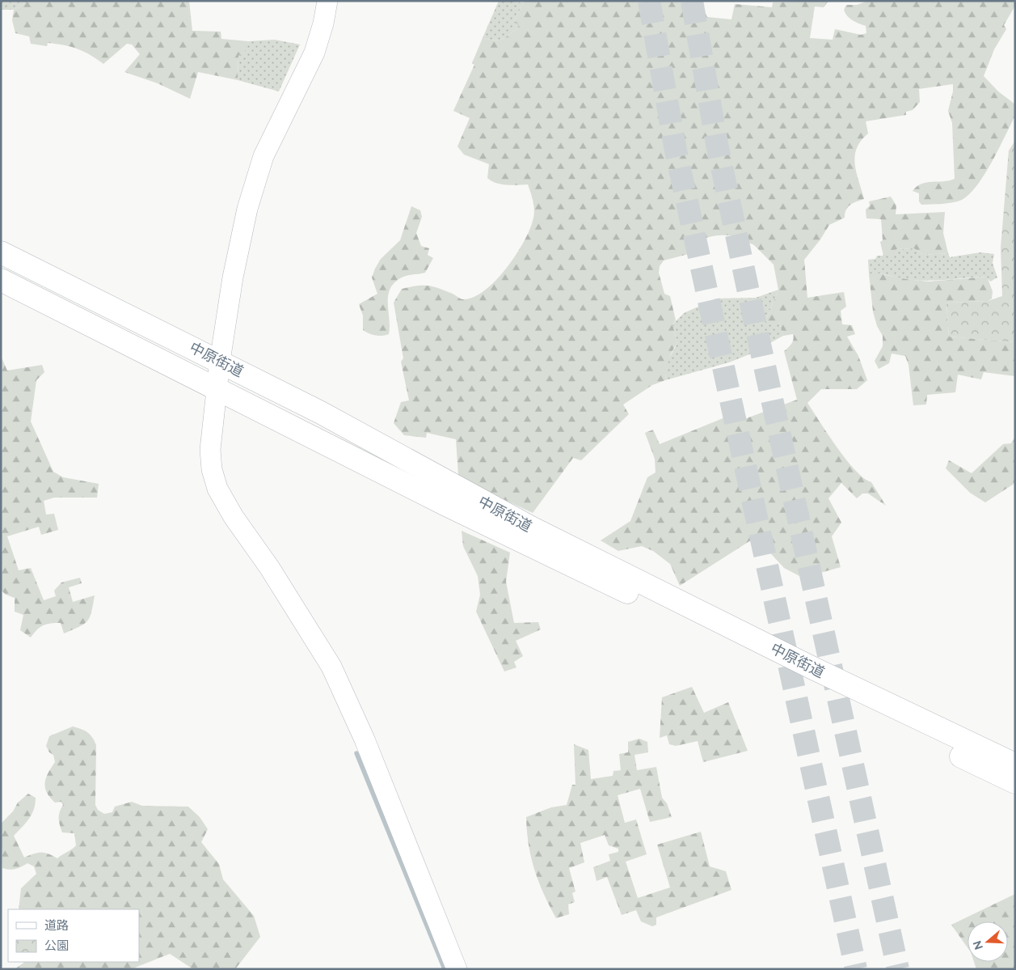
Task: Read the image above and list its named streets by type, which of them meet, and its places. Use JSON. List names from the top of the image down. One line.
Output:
{"streets":{"main road":["中原街道"]},"legend":["道路","公園"],"north":"left"}
